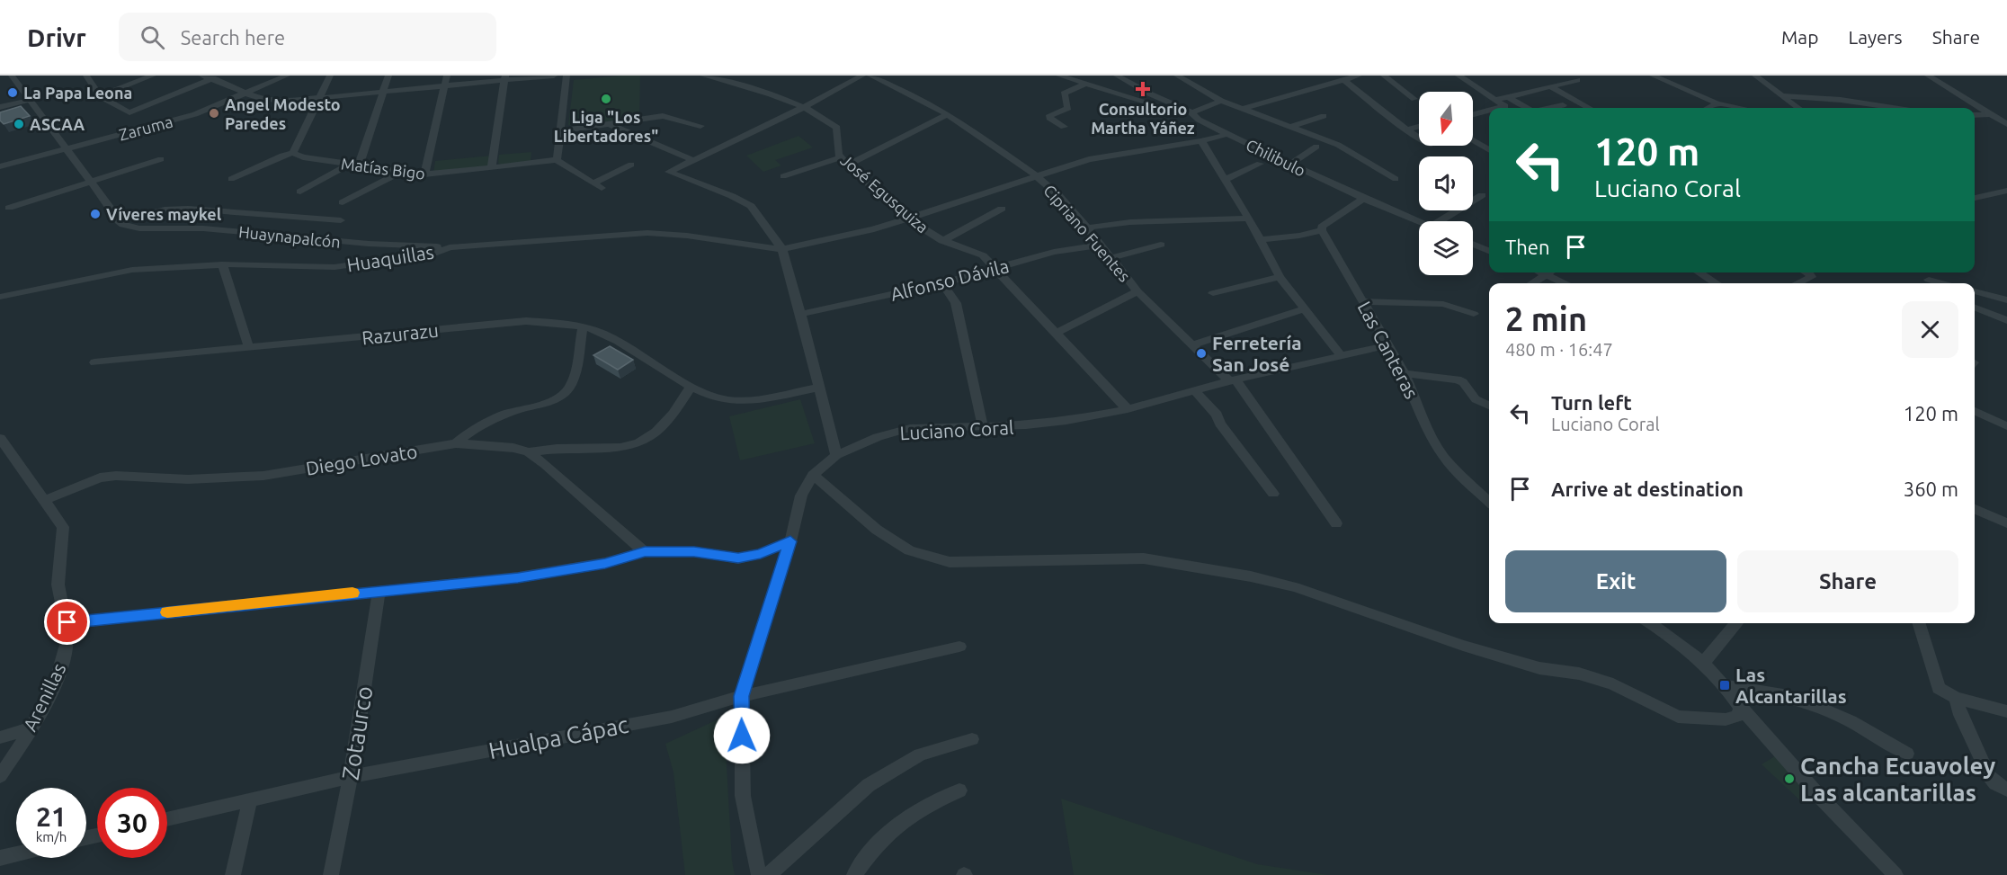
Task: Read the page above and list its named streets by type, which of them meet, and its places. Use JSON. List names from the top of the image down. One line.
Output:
{"streets":{"street":["Zaruma","Chilibulo","Matías Bigo","José Egusquiza","Cipriano Fuentes","Huaynapalcón","Huaquillas","Alfonso Dávila","Razurazu","Las Canteras","Luciano Coral","Diego Lovato","Arenillas","Zotaurco","Hualpa Cápac"]},"crossings":[["José Egusquiza","Alfonso Dávila"],["José Egusquiza","Luciano Coral"],["Cipriano Fuentes","Alfonso Dávila"],["Cipriano Fuentes","Luciano Coral"],["Huaynapalcón","Huaquillas"],["Las Canteras","Luciano Coral"],["Luciano Coral","Hualpa Cápac"],["Diego Lovato","Arenillas"],["Zotaurco","Hualpa Cápac"]],"places":{"health":["Consultorio Martha Yáñez"],"other":["La Papa Leona","Liga \"Los Libertadores\"","Angel Modesto Paredes","ASCAA","Víveres maykel","Ferretería San José","Cancha Ecuavoley Las alcantarillas"],"transit":["Las Alcantarillas"]},"north":"bottom","page":{"header":"Drivr","search":"Search here","nav":["Map","Layers","Share"],"turn":["120 m","Luciano Coral"],"then":"Then","heading":["2 min","480 m · 16:47"],"list":[{"name":"Turn left","note":"Luciano Coral","value":"120 m"},{"name":"Arrive at destination","value":"360 m"}],"buttons":["Exit","Share"],"speed":"21 km/h","limit":"30"}}
